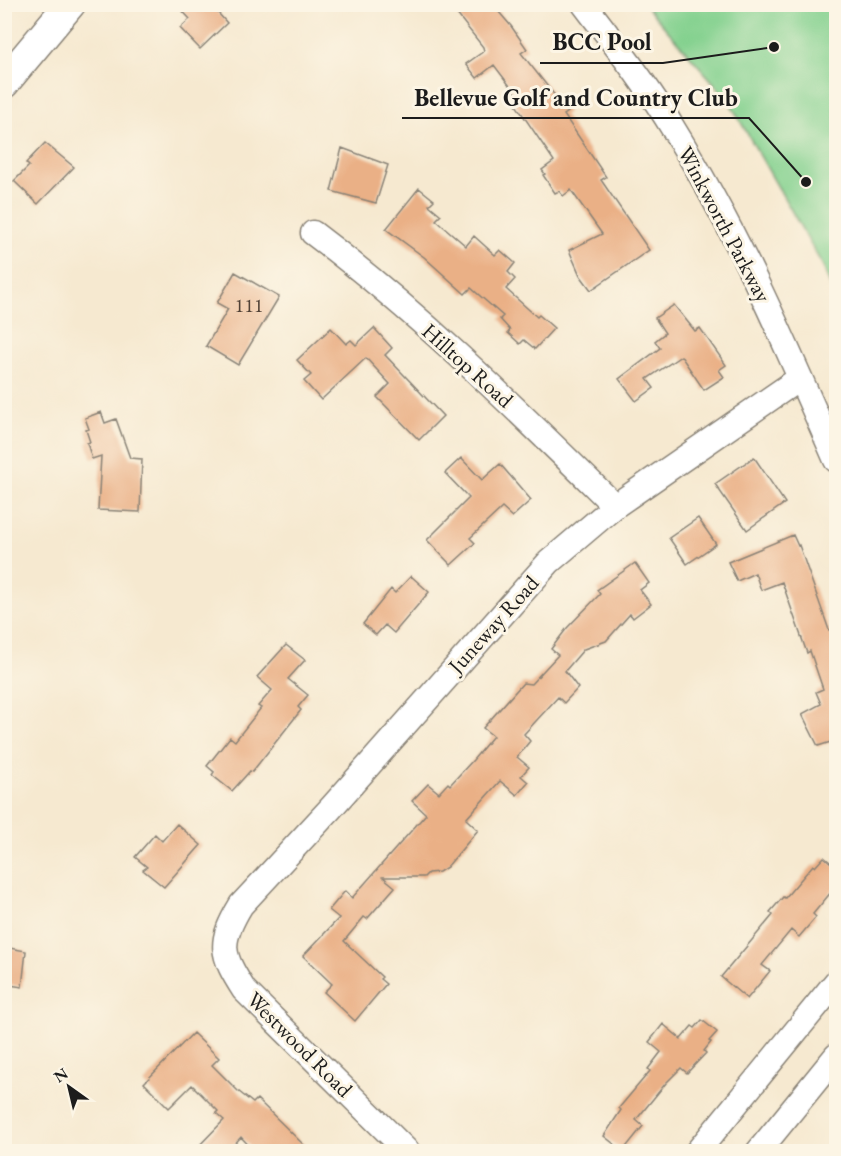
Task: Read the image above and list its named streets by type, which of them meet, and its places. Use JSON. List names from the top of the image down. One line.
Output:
{"streets":{"street":["Winkworth Parkway","Hilltop Road","Juneway Road","Westwood Road"]},"crossings":[["Winkworth Parkway","Juneway Road"],["Hilltop Road","Juneway Road"],["Juneway Road","Westwood Road"]],"places":["BCC Pool","Bellevue Golf and Country Club"],"house_numbers":["111"],"north":"top left"}
